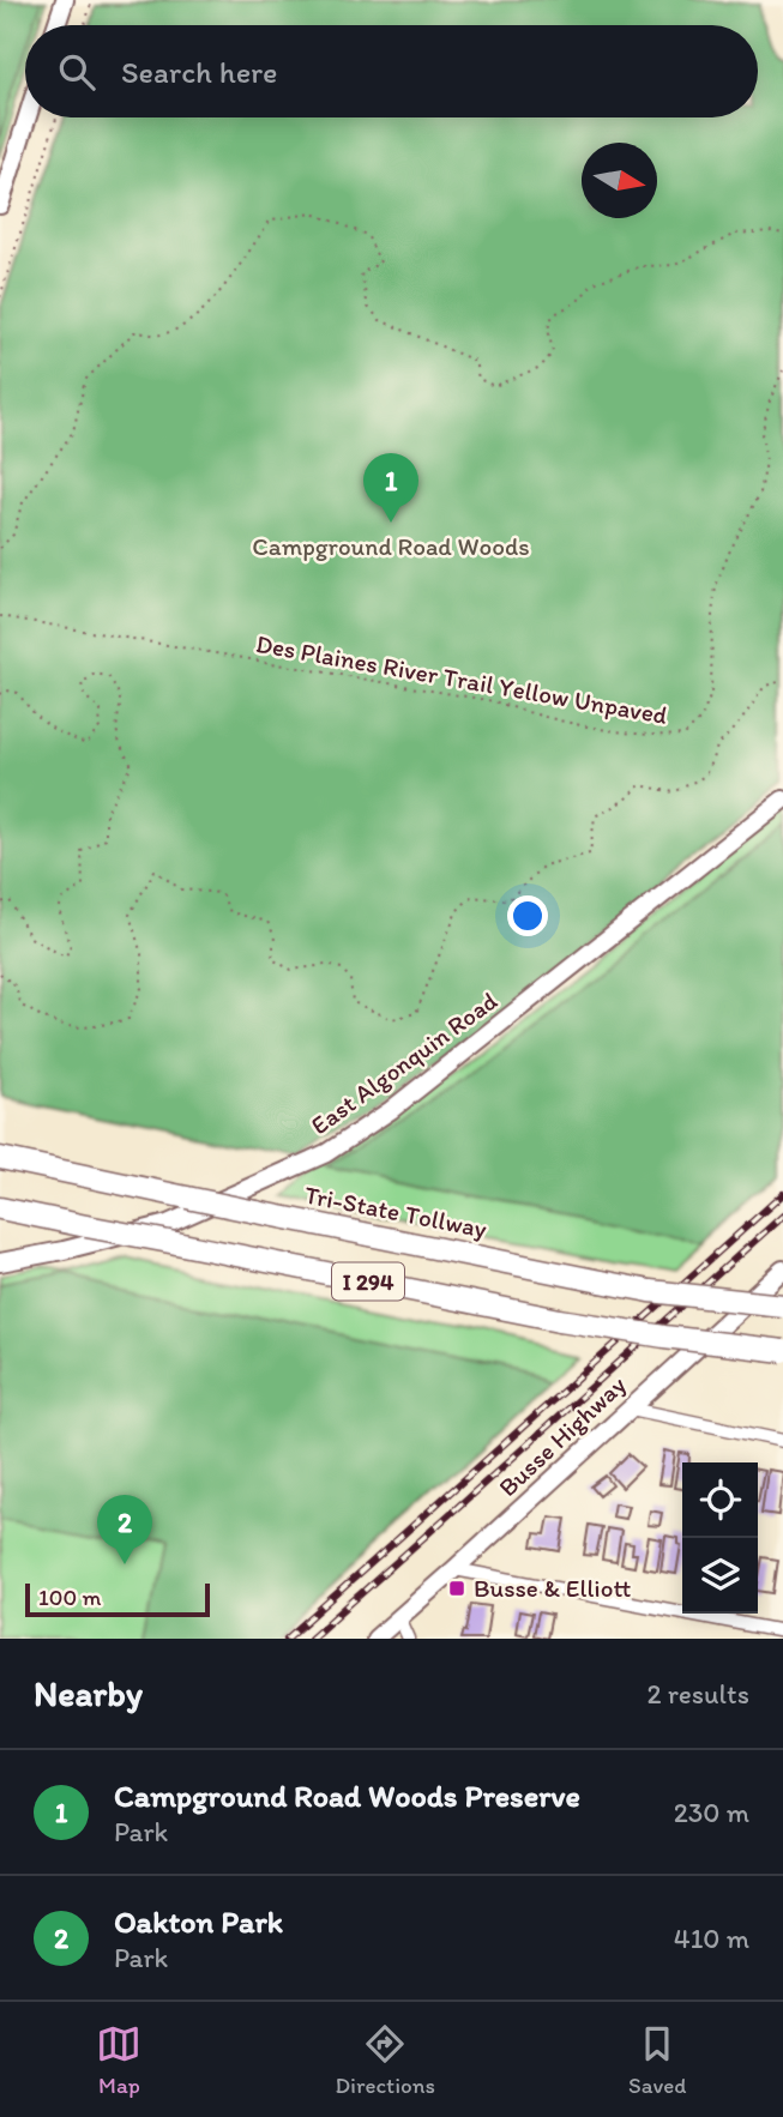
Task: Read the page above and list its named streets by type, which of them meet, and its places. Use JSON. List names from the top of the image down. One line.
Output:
{"streets":{"highway":["Tri-State Tollway","I 294"],"main road":["East Algonquin Road","Busse Highway"],"path":["Des Plaines River Trail Yellow Unpaved"]},"parks":["Campground Road Woods"],"places":{"transit":["Busse & Elliott"]},"scale_bar":"100 m","north":"right","page":{"search":"Search here","pins":["1","2"],"scale":"100 m","heading":["Nearby","2 results"],"list":[{"mark":"1","name":"Campground Road Woods Preserve","note":"Park","value":"230 m"},{"mark":"2","name":"Oakton Park","note":"Park","value":"410 m"}],"nav":["Map","Directions","Saved"]}}
